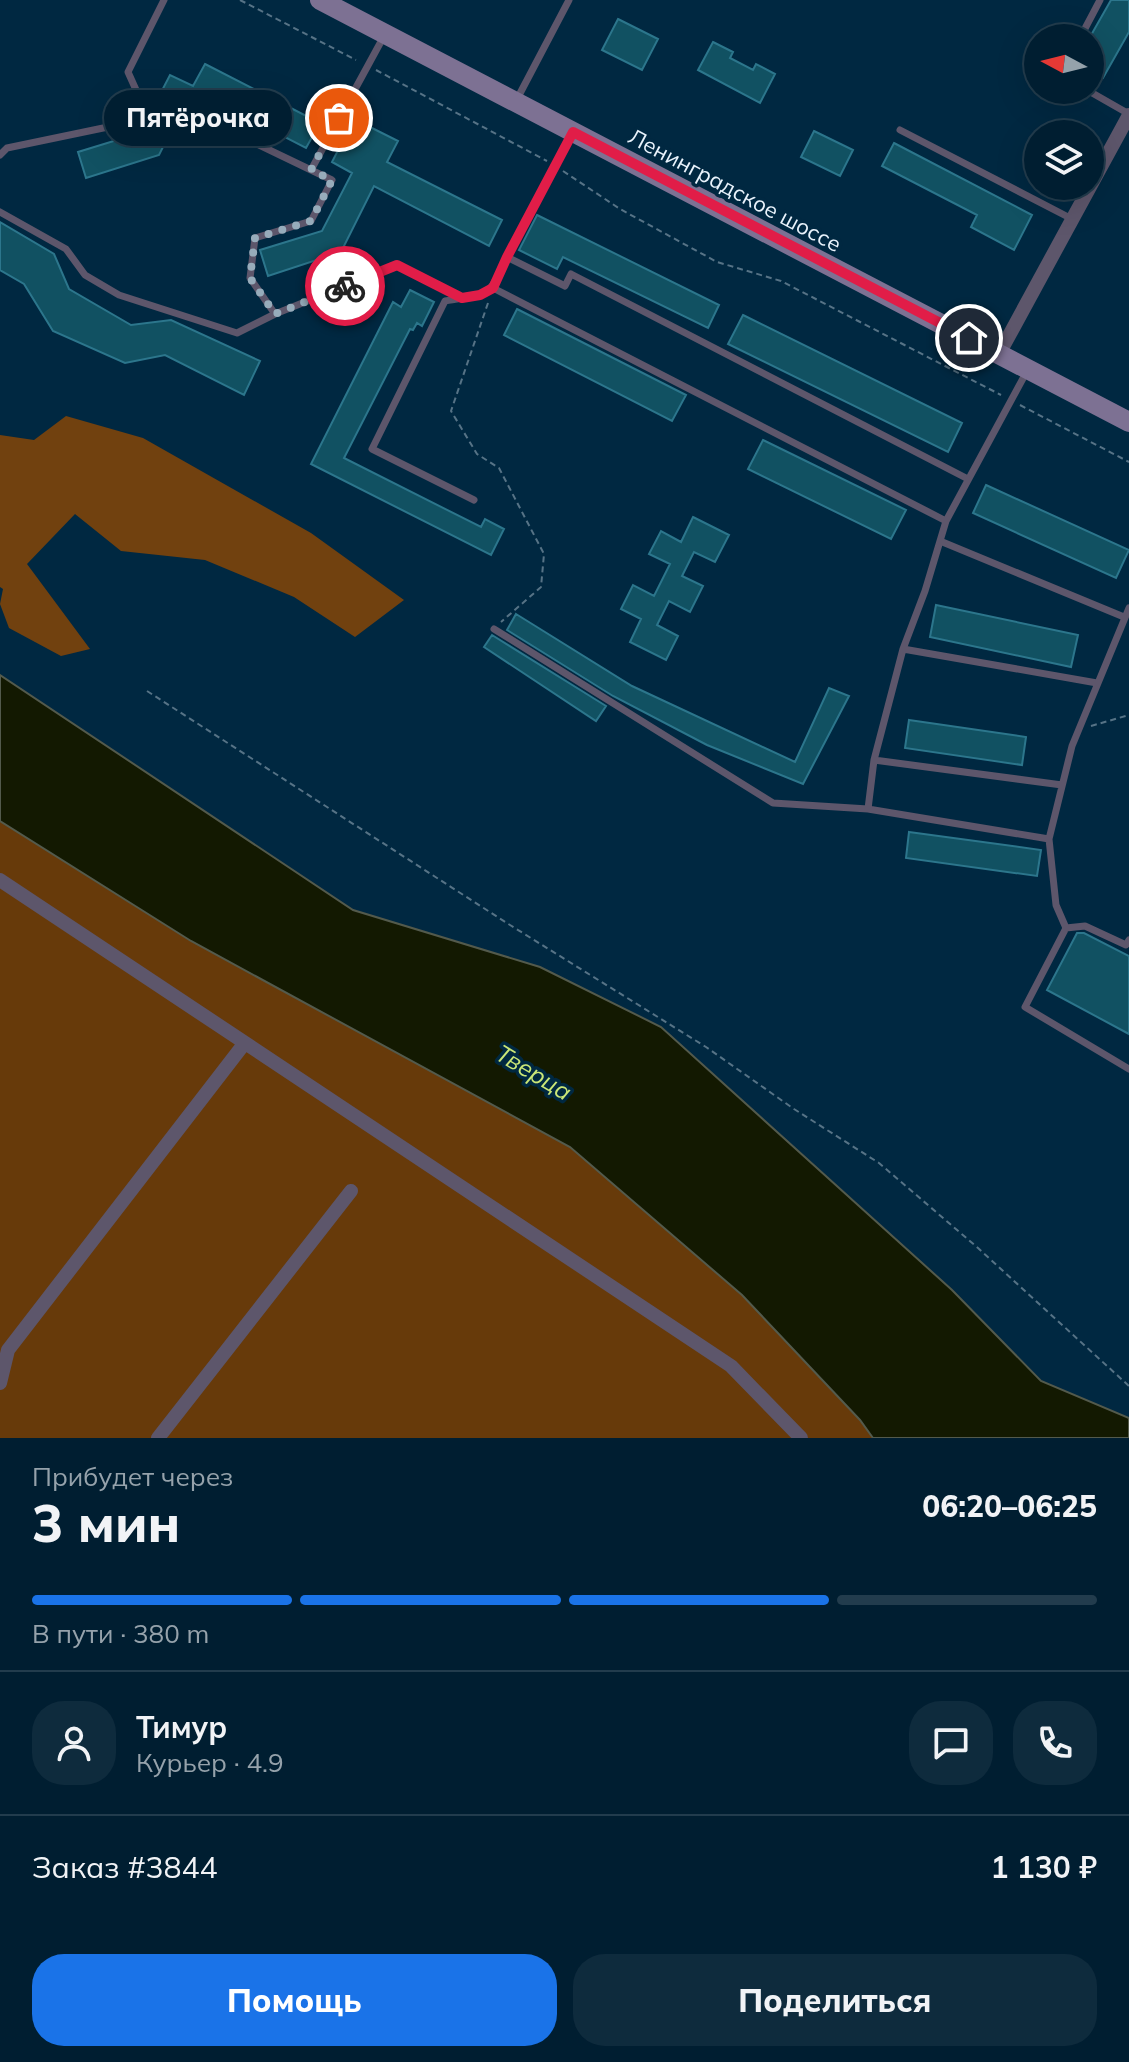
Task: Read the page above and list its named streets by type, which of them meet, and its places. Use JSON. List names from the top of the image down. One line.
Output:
{"streets":{"main road":["Ленинградское шоссе"]},"water":["Тверца"],"places":["Пятёрочка"],"north":"left","page":{"bubble":"Пятёрочка","heading":["3 мин","Прибудет через","06:20–06:25"],"panel":["Тимур","Курьер · 4.9","Заказ #3844","1 130 ₽"],"bar":"В пути · 380 m","buttons":["Помощь","Поделиться"]}}
